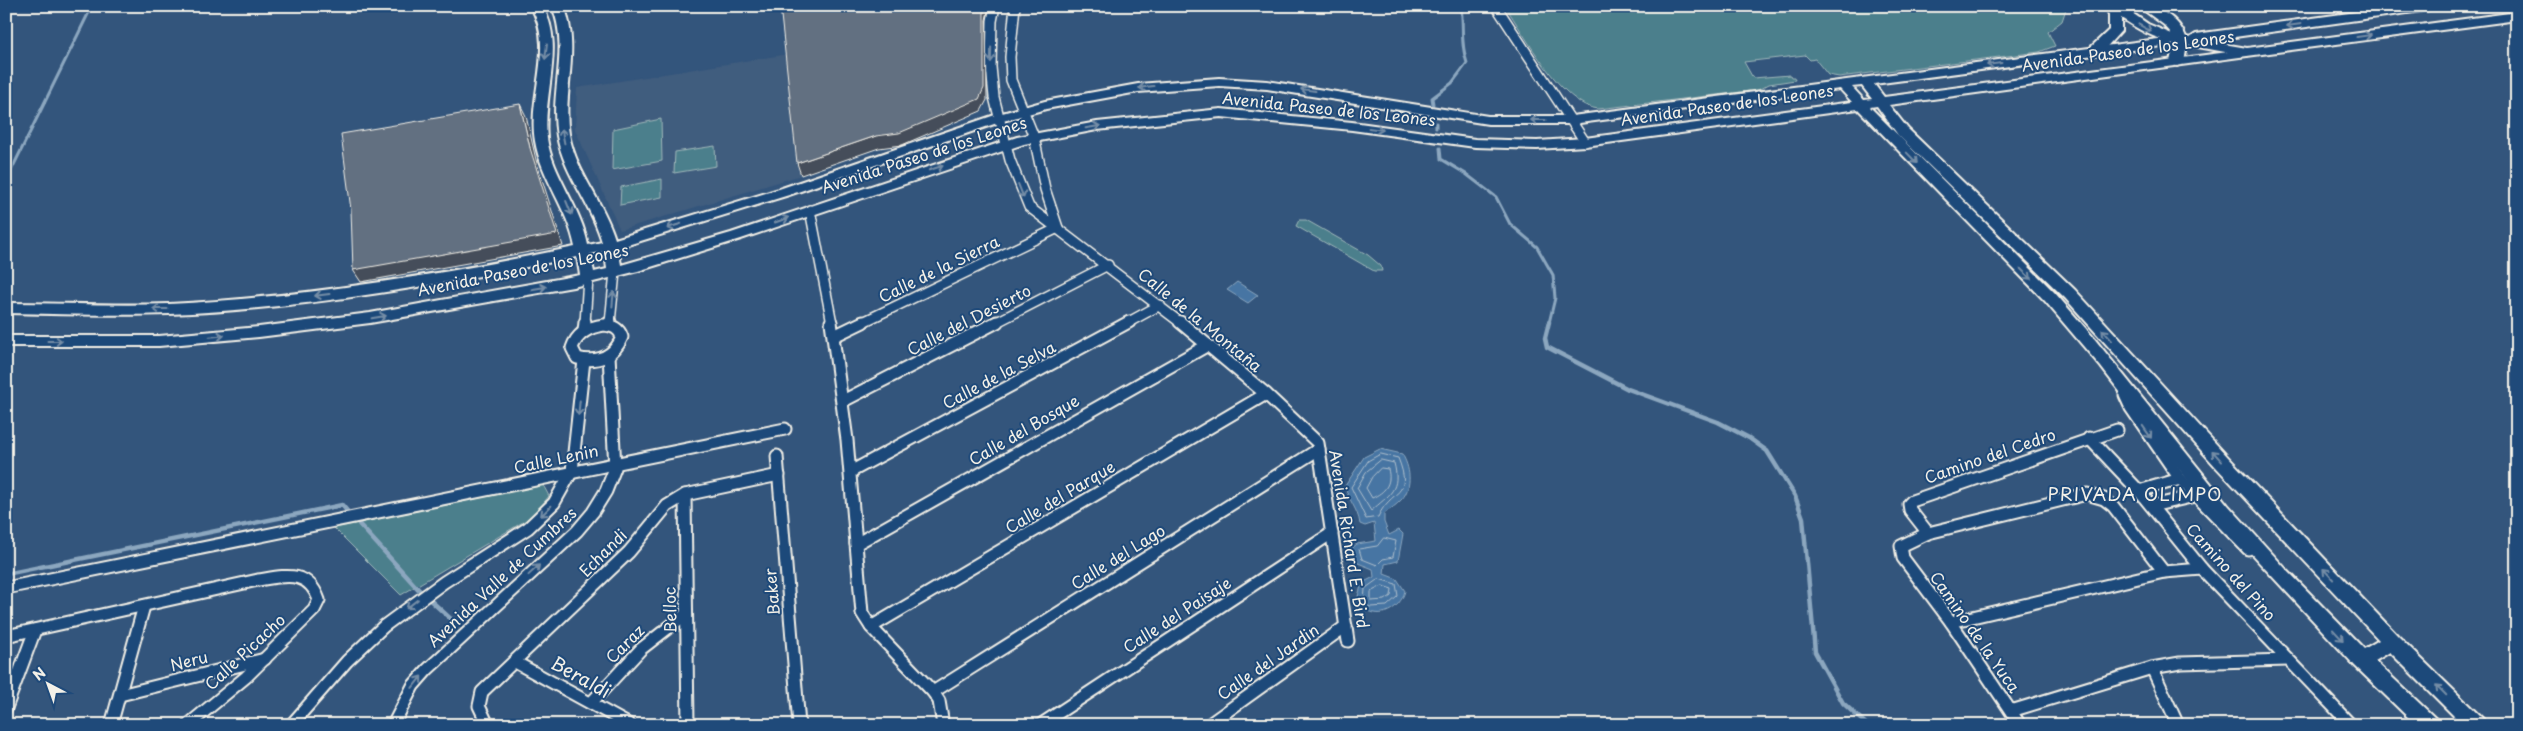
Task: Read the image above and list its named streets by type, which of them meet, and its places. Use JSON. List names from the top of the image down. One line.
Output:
{"streets":{"main road":["Avenida Paseo de los Leones"],"street":["Calle de la Sierra","Calle del Desierto","Calle de la Montaña","Calle de la Selva","Calle del Bosque","Camino del Cedro","Calle Lenin","Calle del Parque","Avenida Richard E. Bird","Echandi","Calle del Lago","Camino del Pino","Avenida Valle de Cumbres","Baker","Belloc","Calle del Paisaje","Camino de la Yuca","Caraz","Calle Picacho","Neru","Calle del Jardin","Beraldi"]},"crossings":[["Avenida Paseo de los Leones","Calle de la Montaña"],["Calle de la Sierra","Calle de la Montaña"],["Calle del Desierto","Calle de la Montaña"],["Calle de la Montaña","Calle de la Selva"],["Calle de la Montaña","Calle del Bosque"],["Calle de la Montaña","Calle del Parque"],["Calle de la Montaña","Avenida Richard E. Bird"],["Calle de la Montaña","Calle del Lago"],["Camino del Cedro","Camino del Pino"],["Camino del Cedro","Camino de la Yuca"],["Calle Lenin","Avenida Valle de Cumbres"],["Avenida Richard E. Bird","Calle del Lago"],["Avenida Richard E. Bird","Calle del Paisaje"],["Avenida Richard E. Bird","Calle del Jardin"],["Echandi","Baker"],["Echandi","Belloc"],["Echandi","Beraldi"],["Belloc","Caraz"],["Caraz","Beraldi"],["Calle Picacho","Neru"]],"districts":["PRIVADA OLIMPO"],"north":"top left"}
